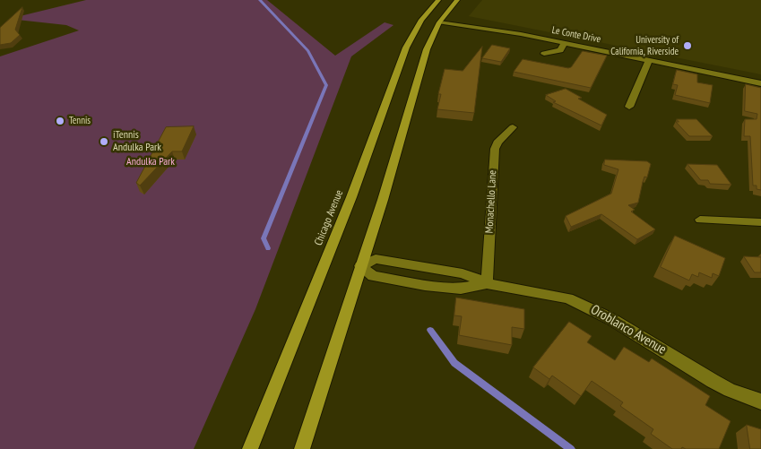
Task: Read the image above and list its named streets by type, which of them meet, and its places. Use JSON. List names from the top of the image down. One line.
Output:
{"streets":{"main road":["Chicago Avenue"],"street":["Le Conte Drive","Monachello Lane","Oroblanco Avenue"]},"crossings":[["Monachello Lane","Oroblanco Avenue"]],"parks":["Andulka Park"],"places":["University of California, Riverside","Tennis","iTennis Andulka Park"]}
